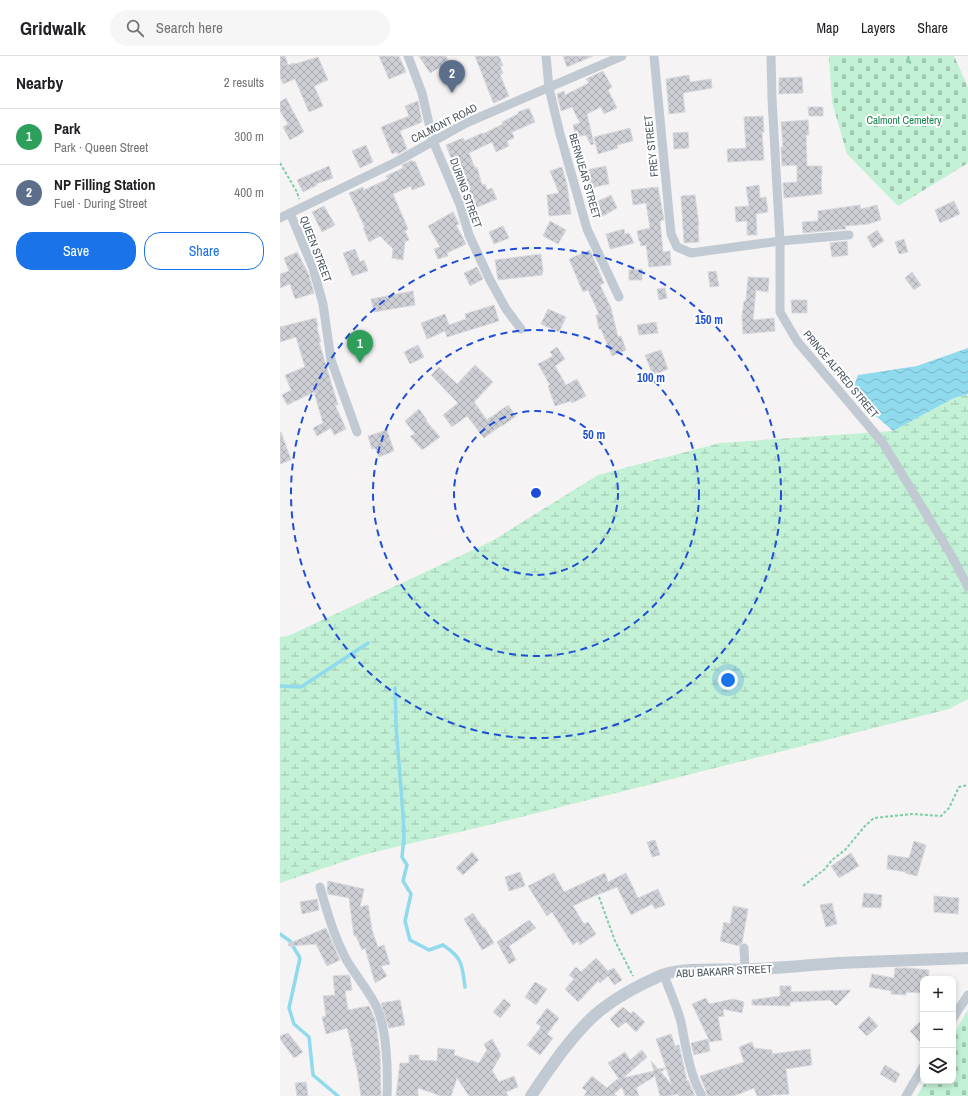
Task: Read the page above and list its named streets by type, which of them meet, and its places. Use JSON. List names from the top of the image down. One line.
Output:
{"streets":{"street":["CALMONT ROAD","FREY STREET","BERNUEAR STREET","DURING STREET","QUEEN STREET","PRINCE ALFRED STREET","ABU BAKARR STREET"]},"crossings":[["CALMONT ROAD","BERNUEAR STREET"],["CALMONT ROAD","DURING STREET"],["CALMONT ROAD","QUEEN STREET"],["FREY STREET","PRINCE ALFRED STREET"]],"parks":["Calmont Cemetery"],"page":{"header":"Gridwalk","search":"Search here","nav":["Map","Layers","Share"],"heading":["Nearby","2 results"],"pins":["2","1"],"list":[{"mark":"1","name":"Park","note":"Park · Queen Street","value":"300 m"},{"mark":"2","name":"NP Filling Station","note":"Fuel · During Street","value":"400 m"}],"buttons":["Save","Share"],"map_buttons":["+","−"]},"rings":["150 m","100 m","50 m"]}
